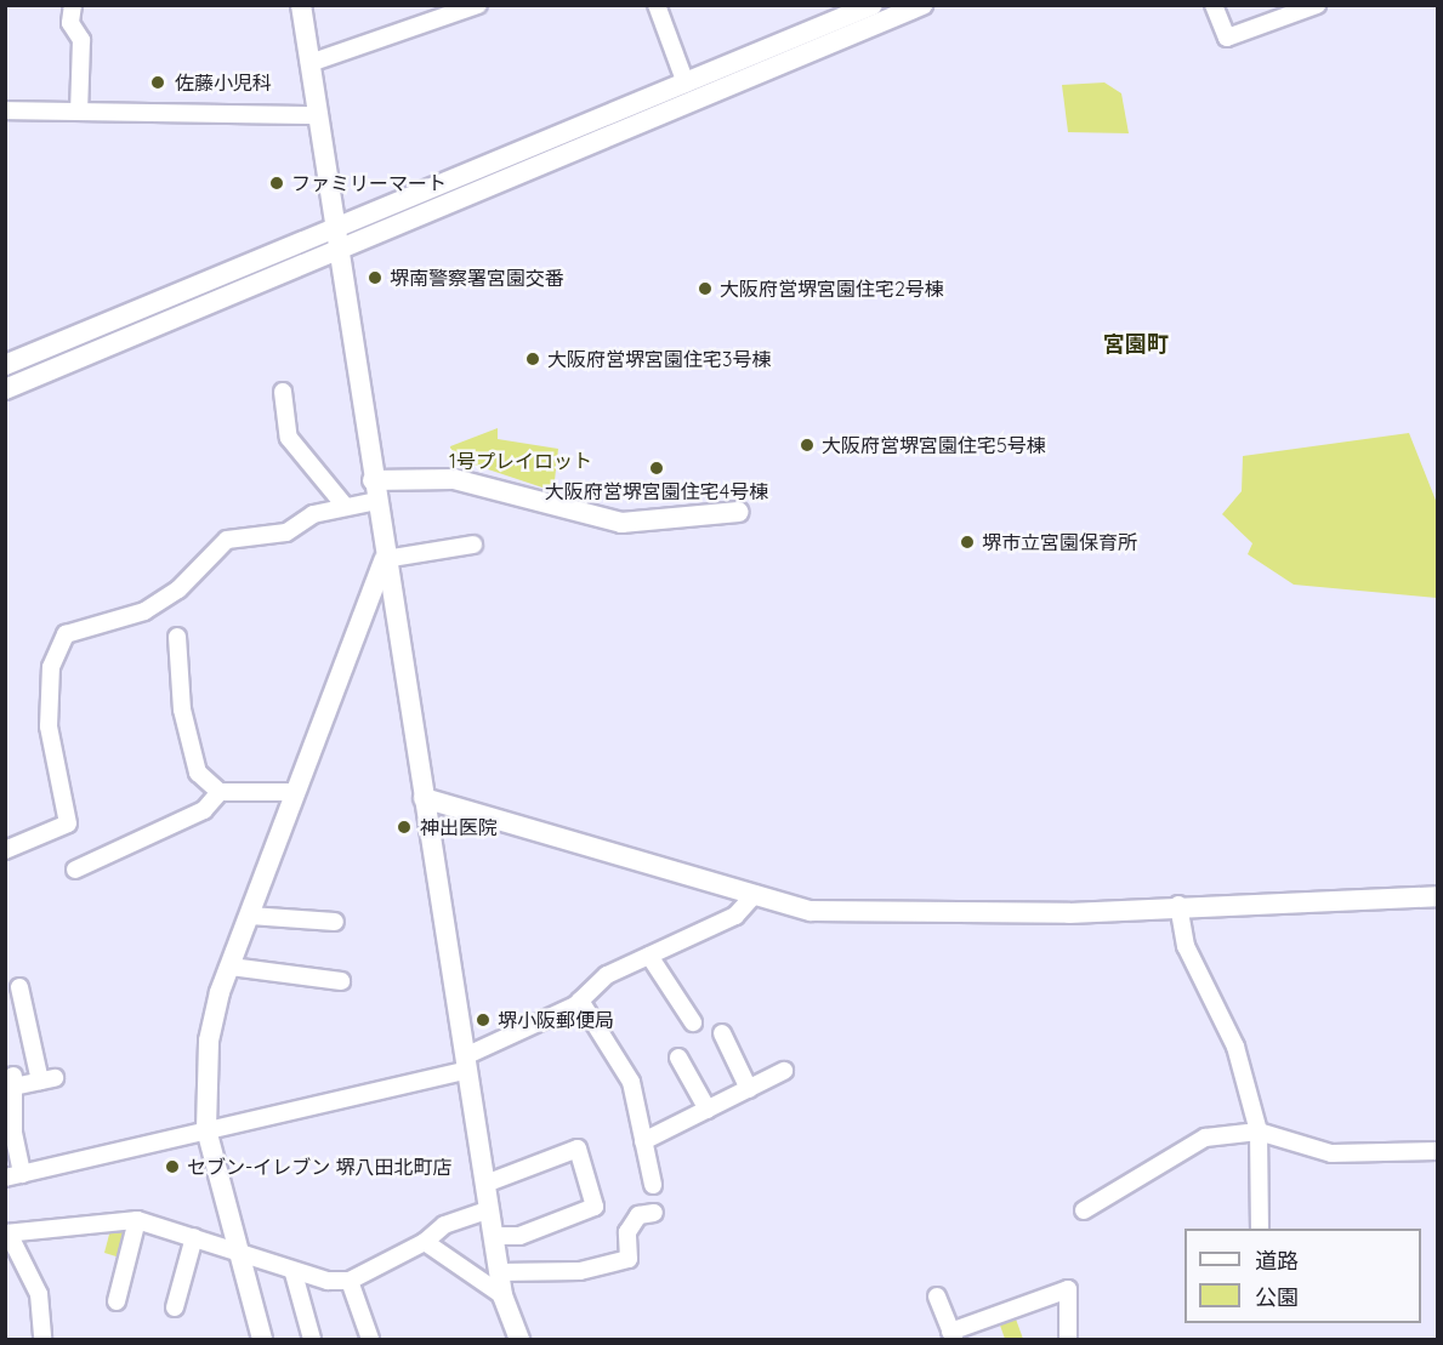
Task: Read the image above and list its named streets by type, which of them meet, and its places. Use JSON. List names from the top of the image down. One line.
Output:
{"districts":["宮園町"],"parks":["1号プレイロット"],"places":["佐藤小児科","ファミリーマート","堺南警察署宮園交番","大阪府営堺宮園住宅2号棟","大阪府営堺宮園住宅3号棟","大阪府営堺宮園住宅5号棟","大阪府営堺宮園住宅4号棟","堺市立宮園保育所","神出医院","堺小阪郵便局","セブン-イレブン 堺八田北町店"],"legend":["道路","公園"]}
